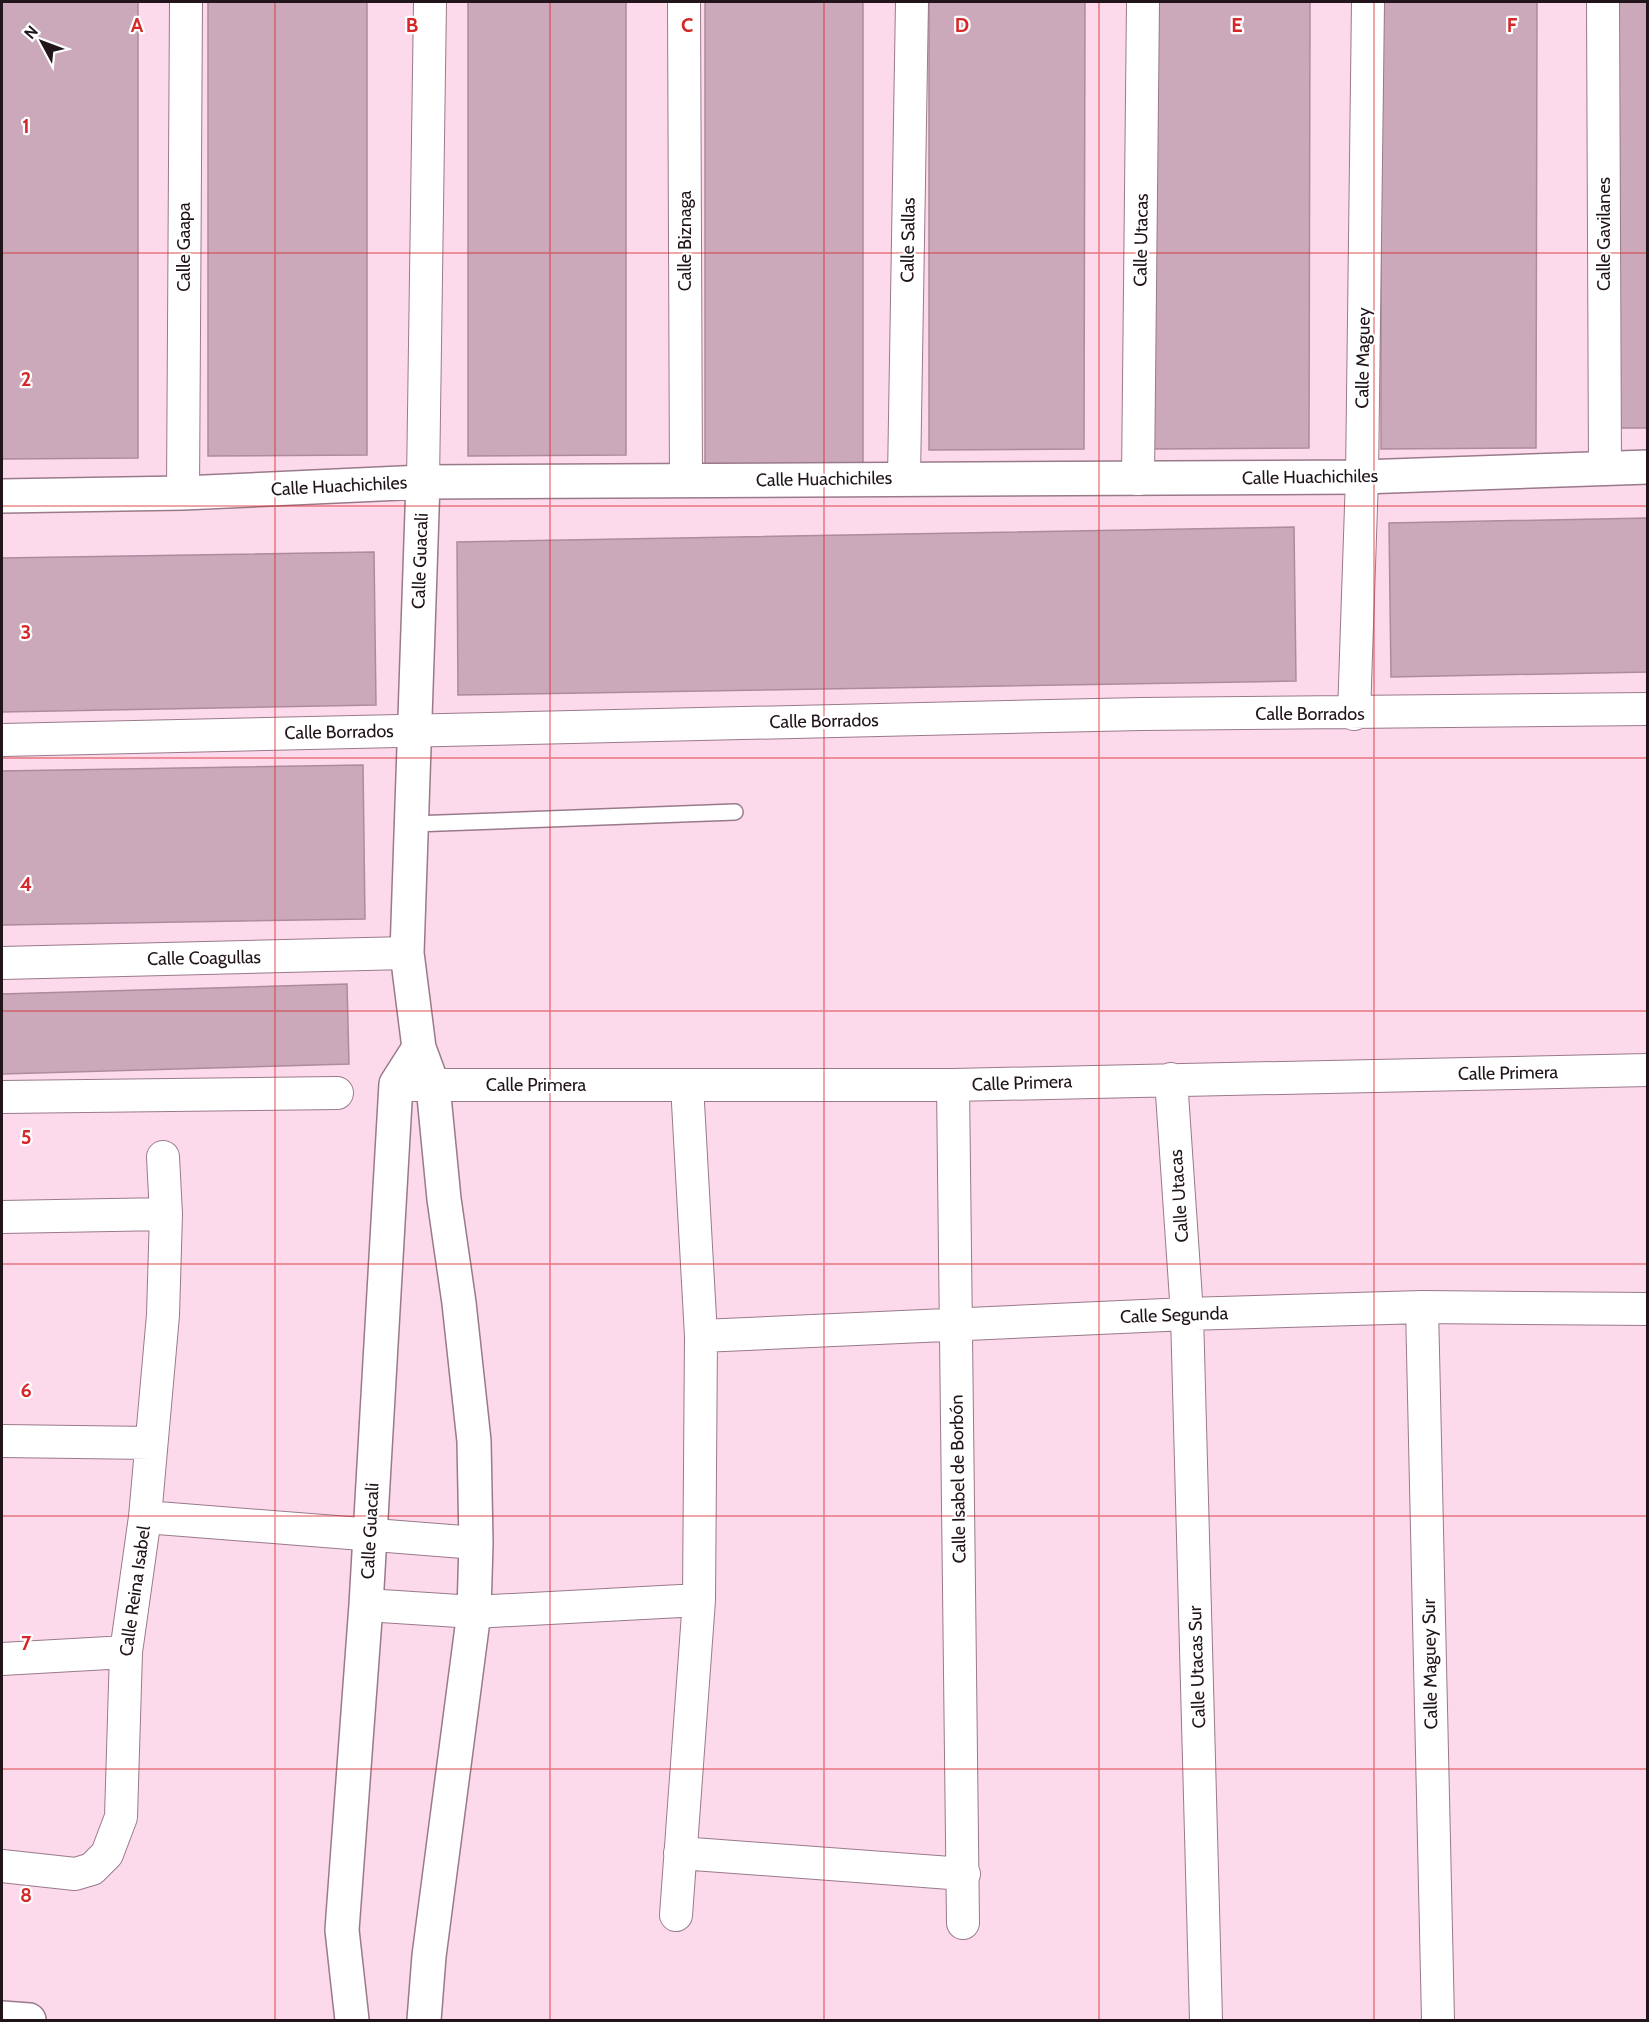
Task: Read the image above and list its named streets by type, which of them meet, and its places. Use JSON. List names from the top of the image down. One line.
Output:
{"streets":{"street":["Calle Gavilanes","Calle Sallas","Calle Utacas","Calle Biznaga","Calle Gaapa","Calle Maguey","Calle Huachichiles","Calle Guacali","Calle Borrados","Calle Coagullas","Calle Primera","Calle Segunda","Calle Isabel de Borbón","Calle Reina Isabel","Calle Maguey Sur","Calle Utacas Sur"]},"crossings":[["Calle Gavilanes","Calle Huachichiles"],["Calle Sallas","Calle Huachichiles"],["Calle Utacas","Calle Huachichiles"],["Calle Utacas","Calle Primera"],["Calle Utacas","Calle Segunda"],["Calle Utacas","Calle Utacas Sur"],["Calle Biznaga","Calle Huachichiles"],["Calle Gaapa","Calle Huachichiles"],["Calle Maguey","Calle Huachichiles"],["Calle Maguey","Calle Borrados"],["Calle Huachichiles","Calle Guacali"],["Calle Guacali","Calle Borrados"],["Calle Guacali","Calle Coagullas"],["Calle Guacali","Calle Primera"],["Calle Primera","Calle Isabel de Borbón"],["Calle Segunda","Calle Isabel de Borbón"],["Calle Segunda","Calle Maguey Sur"],["Calle Segunda","Calle Utacas Sur"]],"north":"top left","grid":{"columns":["A","B","C","D","E","F"],"rows":["1","2","3","4","5","6","7","8"]}}
